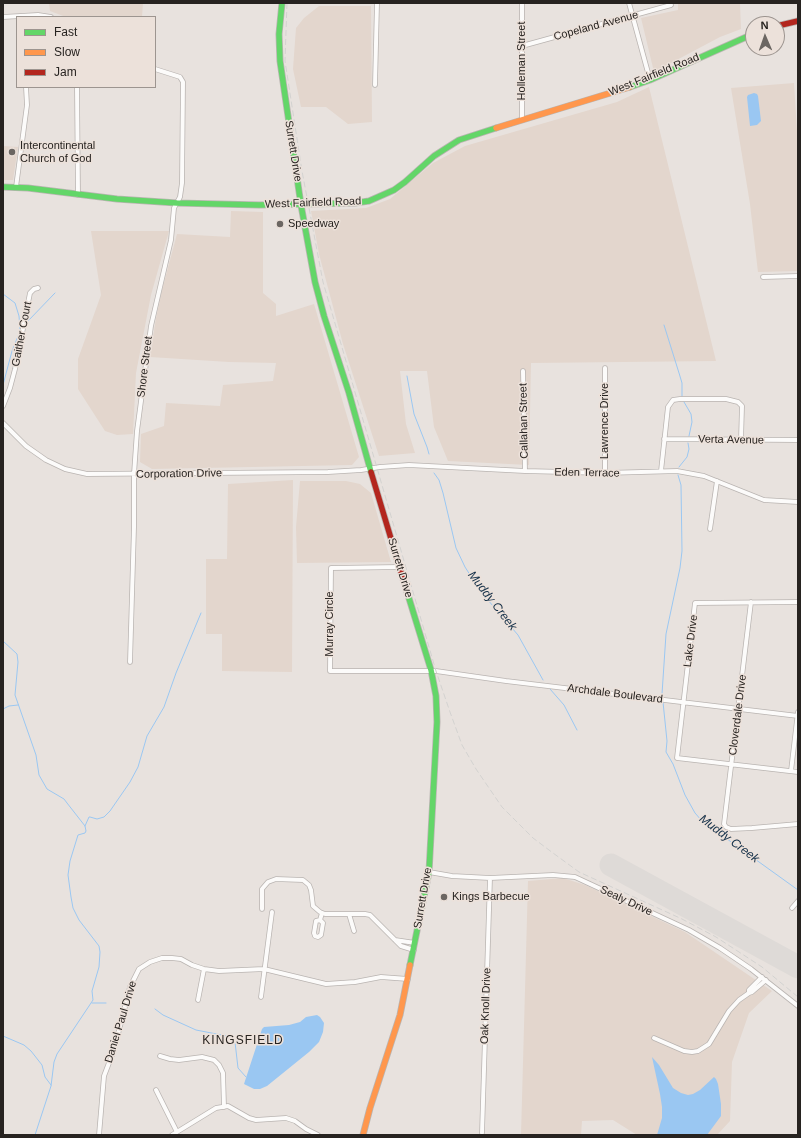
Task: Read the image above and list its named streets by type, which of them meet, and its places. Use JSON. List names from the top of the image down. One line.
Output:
{"streets":{"street":["Copeland Avenue","Holleman Street","West Fairfield Road","Surrett Drive","Gaither Court","Shore Street","Callahan Street","Lawrence Drive","Verta Avenue","Eden Terrace","Corporation Drive","Murray Circle","Lake Drive","Archdale Boulevard","Cloverdale Drive","Sealy Drive","Oak Knoll Drive","Daniel Paul Drive"]},"crossings":[["Copeland Avenue","Holleman Street"],["Holleman Street","West Fairfield Road"],["West Fairfield Road","Surrett Drive"],["West Fairfield Road","Shore Street"],["Surrett Drive","Eden Terrace"],["Surrett Drive","Corporation Drive"],["Surrett Drive","Murray Circle"],["Surrett Drive","Archdale Boulevard"],["Surrett Drive","Sealy Drive"],["Surrett Drive","Daniel Paul Drive"],["Shore Street","Corporation Drive"],["Callahan Street","Eden Terrace"],["Lawrence Drive","Eden Terrace"],["Eden Terrace","Corporation Drive"],["Murray Circle","Archdale Boulevard"],["Lake Drive","Archdale Boulevard"],["Lake Drive","Cloverdale Drive"],["Archdale Boulevard","Cloverdale Drive"],["Sealy Drive","Oak Knoll Drive"]],"districts":["KINGSFIELD"],"water":["Muddy Creek"],"places":["Intercontinental Church of God","Speedway","Kings Barbecue"],"legend":["Fast","Slow","Jam"],"north":"top"}
